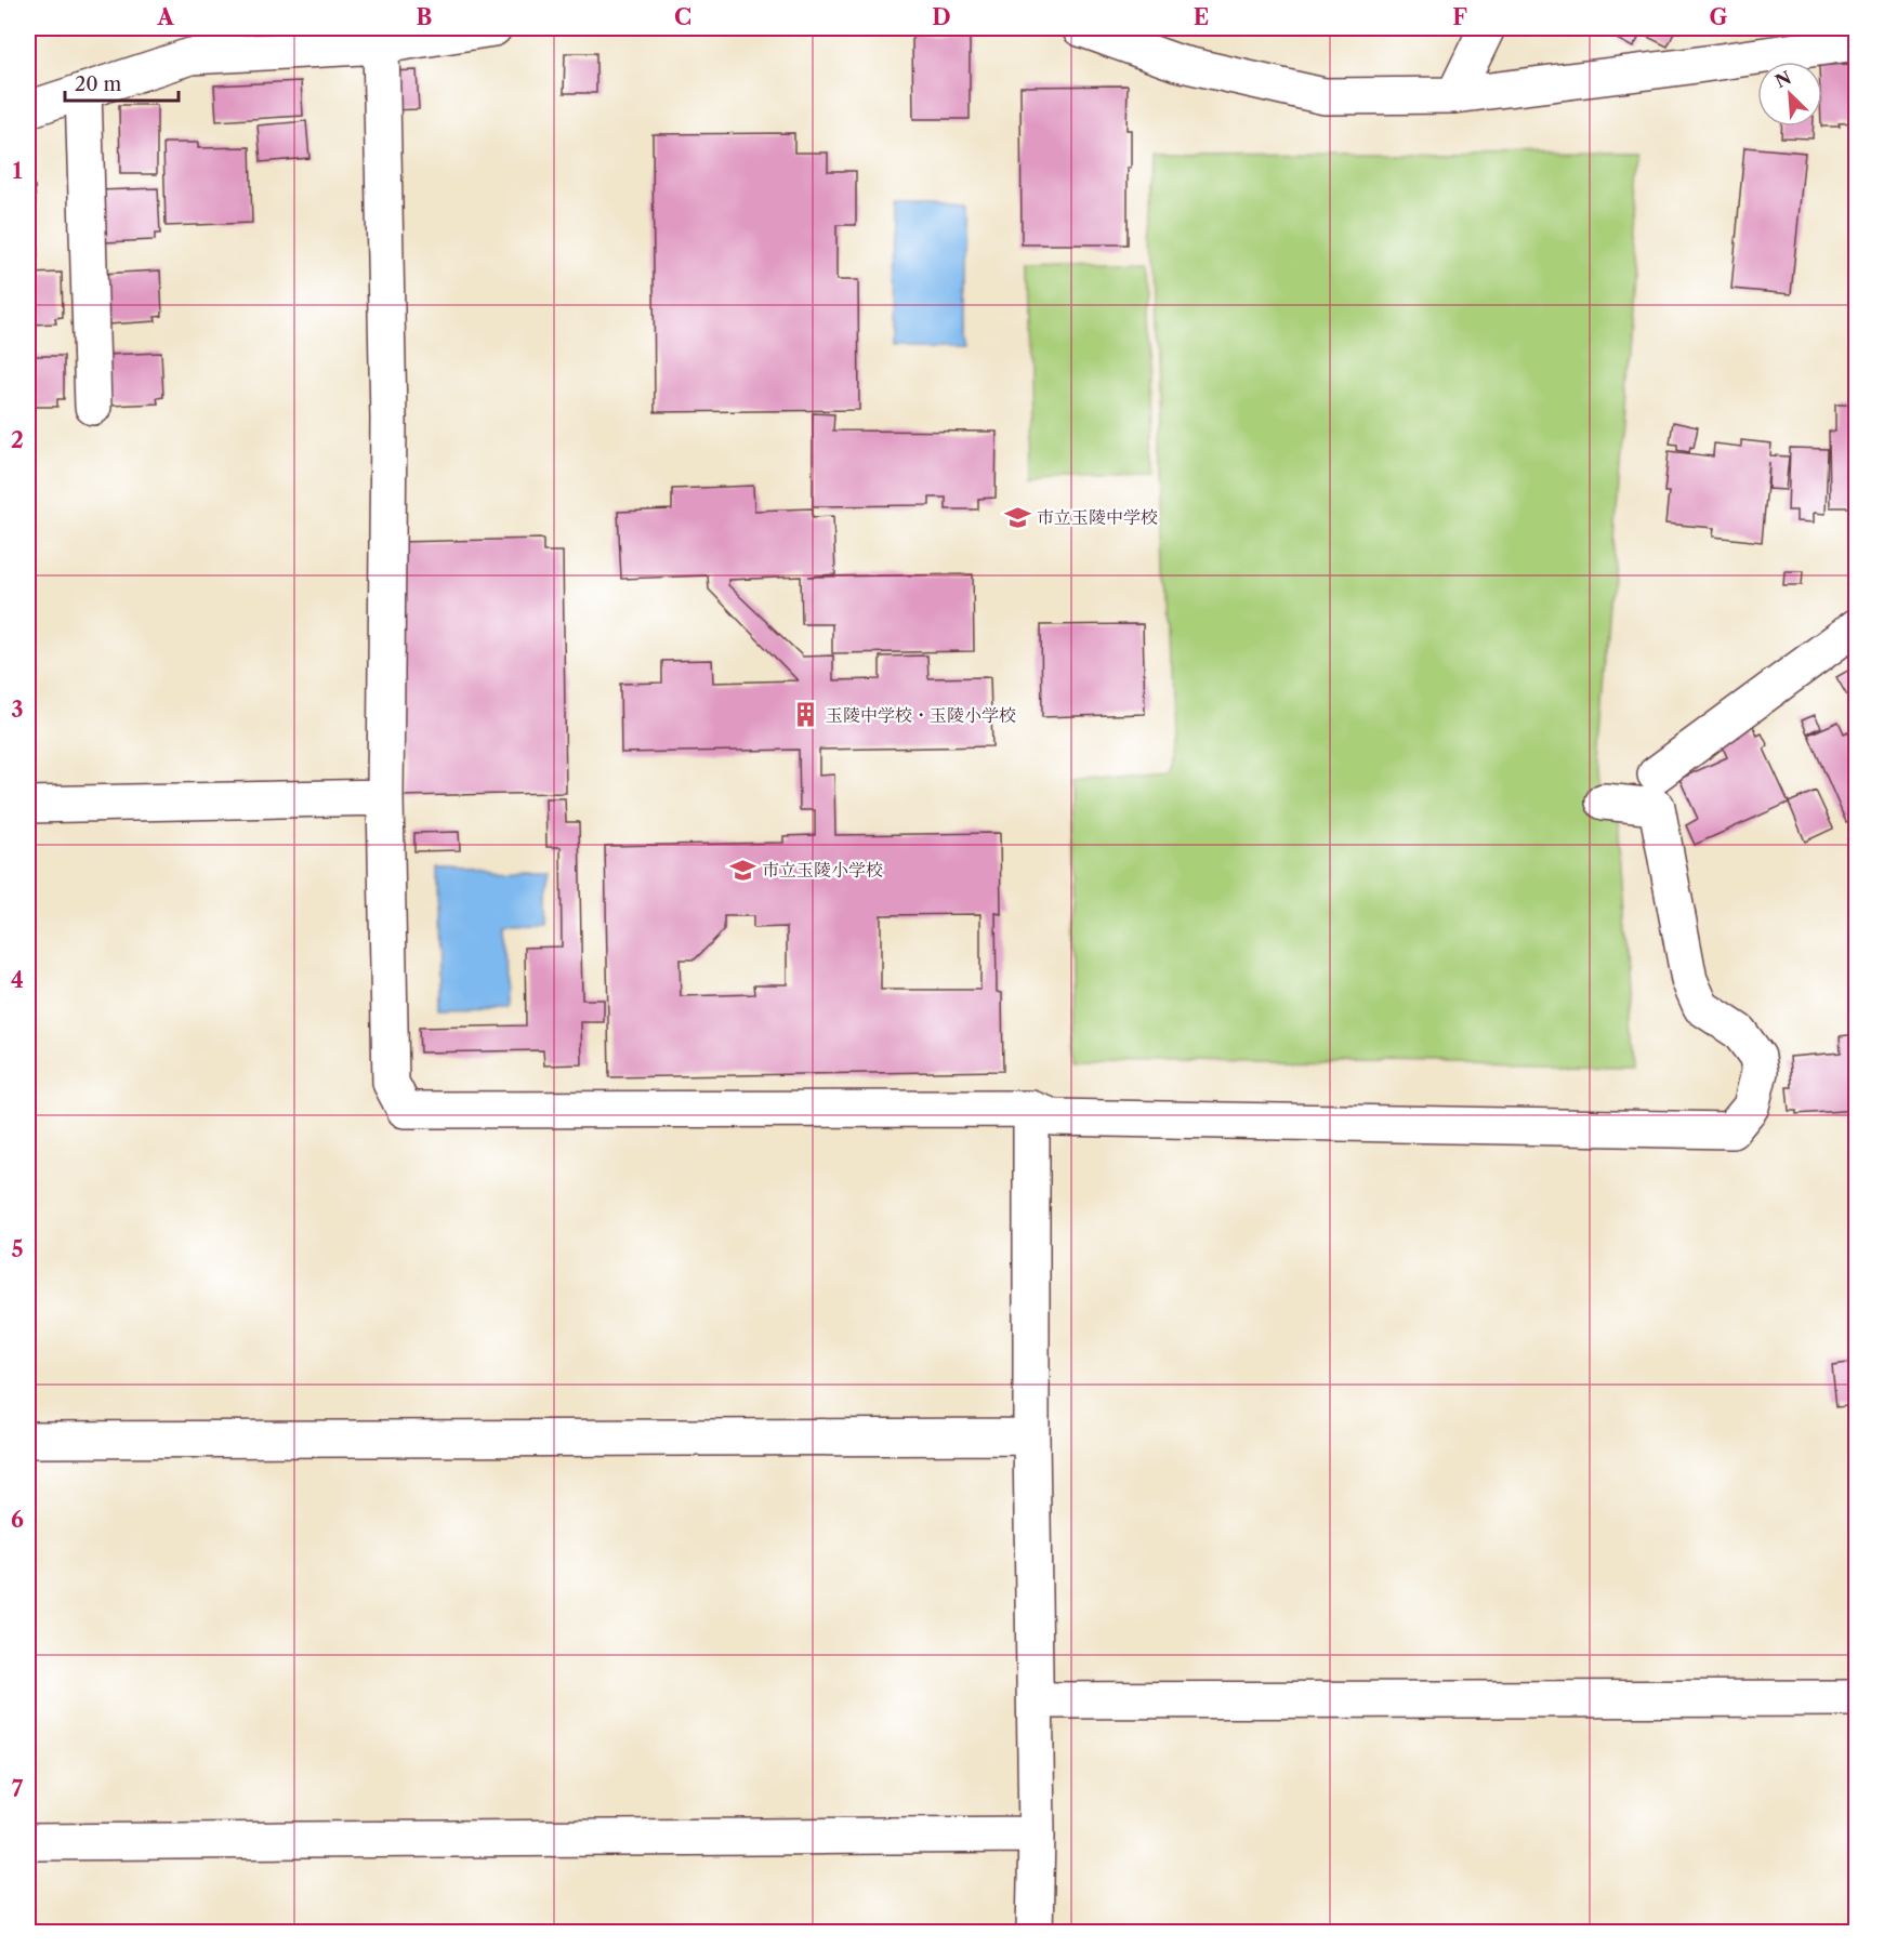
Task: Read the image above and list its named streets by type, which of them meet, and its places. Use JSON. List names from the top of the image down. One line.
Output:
{"places":{"school or university":["市立玉陵中学校","市立玉陵小学校"],"building":["玉陵中学校・玉陵小学校"]},"scale_bar":"20 m","north":"top left","grid":{"columns":["A","B","C","D","E","F","G"],"rows":["1","2","3","4","5","6","7"]}}
